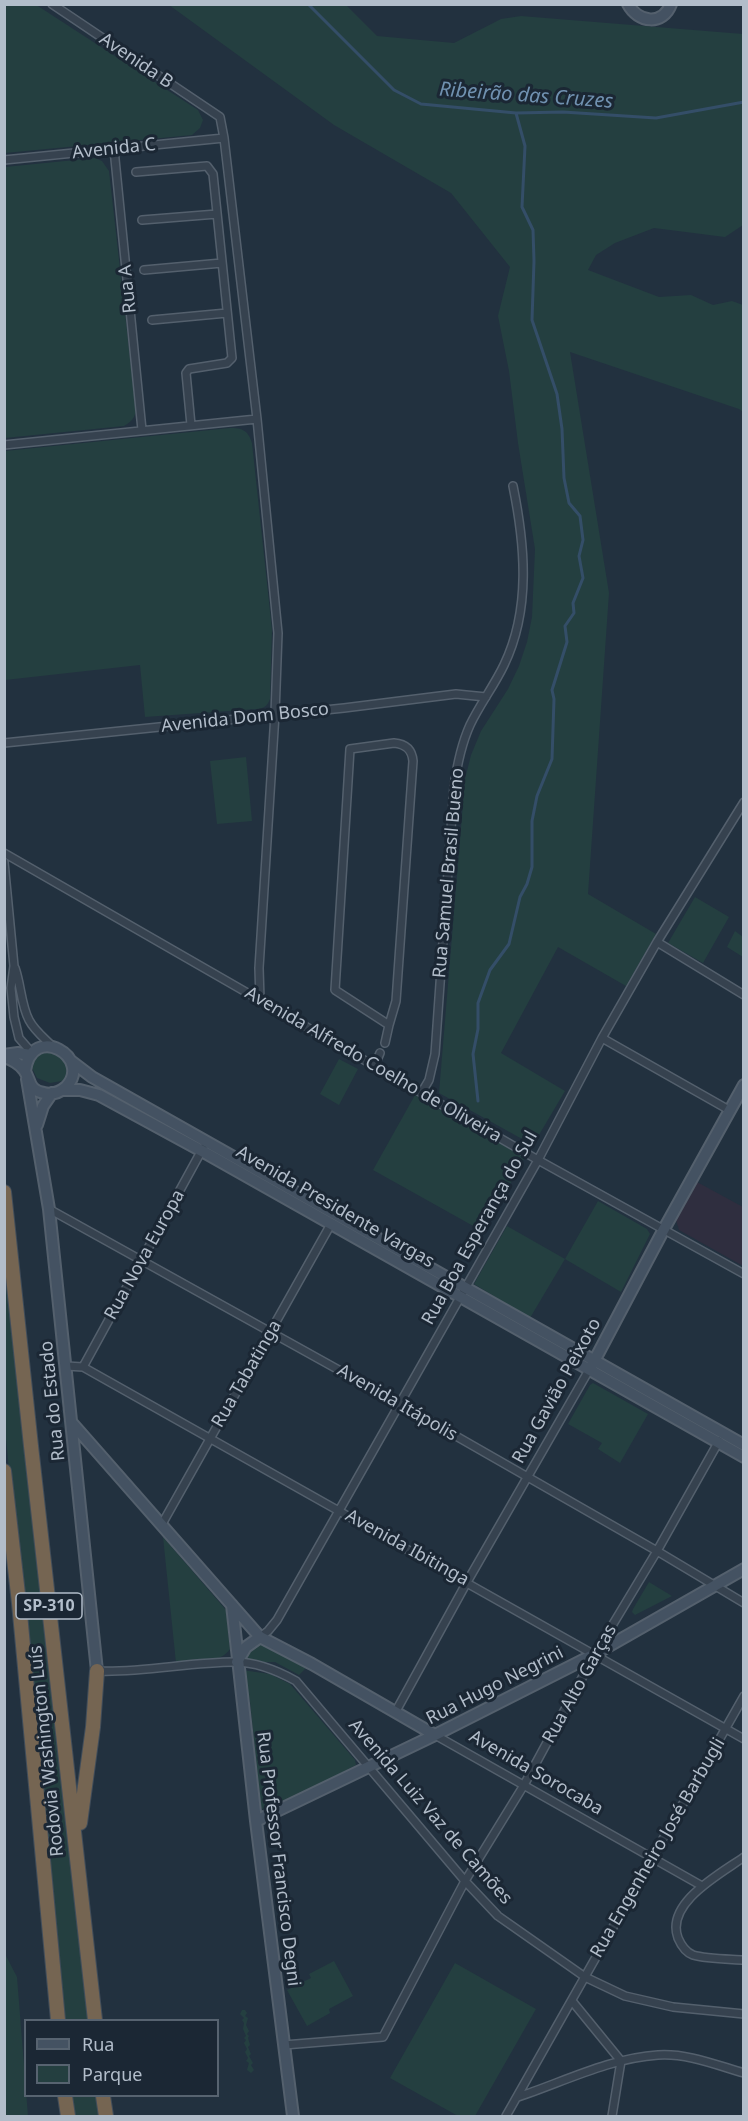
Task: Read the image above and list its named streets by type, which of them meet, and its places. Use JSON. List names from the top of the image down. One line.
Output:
{"streets":{"highway":["SP-310","Rodovia Washington Luís"],"main road":["Avenida Presidente Vargas","Rua Boa Esperança do Sul","Rua Gavião Peixoto","Rua do Estado","Rua Hugo Negrini","Avenida Sorocaba","Rua Professor Francisco Degni"],"street":["Avenida B","Avenida C","Rua A","Avenida Dom Bosco","Rua Samuel Brasil Bueno","Avenida Alfredo Coelho de Oliveira","Rua Nova Europa","Rua Tabatinga","Avenida Itápolis","Avenida Ibitinga","Rua Alto Garças","Avenida Luiz Vaz de Camões","Rua Engenheiro José Barbugli"]},"crossings":[["Avenida B","Avenida C"],["Avenida C","Rua A"],["Avenida Dom Bosco","Rua Samuel Brasil Bueno"],["Rua Samuel Brasil Bueno","Avenida Alfredo Coelho de Oliveira"],["Avenida Alfredo Coelho de Oliveira","Rua Boa Esperança do Sul"],["Avenida Alfredo Coelho de Oliveira","Rua Gavião Peixoto"],["Avenida Presidente Vargas","Rua Boa Esperança do Sul"],["Avenida Presidente Vargas","Rua Nova Europa"],["Avenida Presidente Vargas","Rua Tabatinga"],["Avenida Presidente Vargas","Rua Gavião Peixoto"],["Avenida Presidente Vargas","Rua do Estado"],["Avenida Presidente Vargas","Rua Alto Garças"],["Rua Boa Esperança do Sul","Avenida Itápolis"],["Rua Boa Esperança do Sul","Avenida Ibitinga"],["Rua Boa Esperança do Sul","Avenida Sorocaba"],["Rua Boa Esperança do Sul","Avenida Luiz Vaz de Camões"],["Rua Boa Esperança do Sul","Rua Professor Francisco Degni"],["Rua Nova Europa","Avenida Itápolis"],["Rua Nova Europa","Avenida Ibitinga"],["Rua Tabatinga","Avenida Itápolis"],["Rua Tabatinga","Avenida Ibitinga"],["Rua Gavião Peixoto","Avenida Itápolis"],["Rua Gavião Peixoto","Avenida Ibitinga"],["Rua Gavião Peixoto","Avenida Sorocaba"],["Rua do Estado","Avenida Itápolis"],["Rua do Estado","Avenida Ibitinga"],["Rua do Estado","Avenida Luiz Vaz de Camões"],["Avenida Itápolis","Rua Alto Garças"],["Avenida Itápolis","Rua Hugo Negrini"],["Avenida Ibitinga","Rua Alto Garças"],["Avenida Ibitinga","Rua Hugo Negrini"],["Avenida Ibitinga","Rua Engenheiro José Barbugli"],["Rua Alto Garças","Rua Hugo Negrini"],["Rua Alto Garças","Avenida Sorocaba"],["Rua Alto Garças","Avenida Luiz Vaz de Camões"],["Rua Alto Garças","Rua Professor Francisco Degni"],["Rua Hugo Negrini","Avenida Sorocaba"],["Rua Hugo Negrini","Avenida Luiz Vaz de Camões"],["Rua Hugo Negrini","Rua Professor Francisco Degni"],["Avenida Sorocaba","Rua Engenheiro José Barbugli"],["Avenida Luiz Vaz de Camões","Rua Engenheiro José Barbugli"],["Avenida Luiz Vaz de Camões","Rua Professor Francisco Degni"]],"water":["Ribeirão das Cruzes"],"legend":["Rua","Parque"]}
